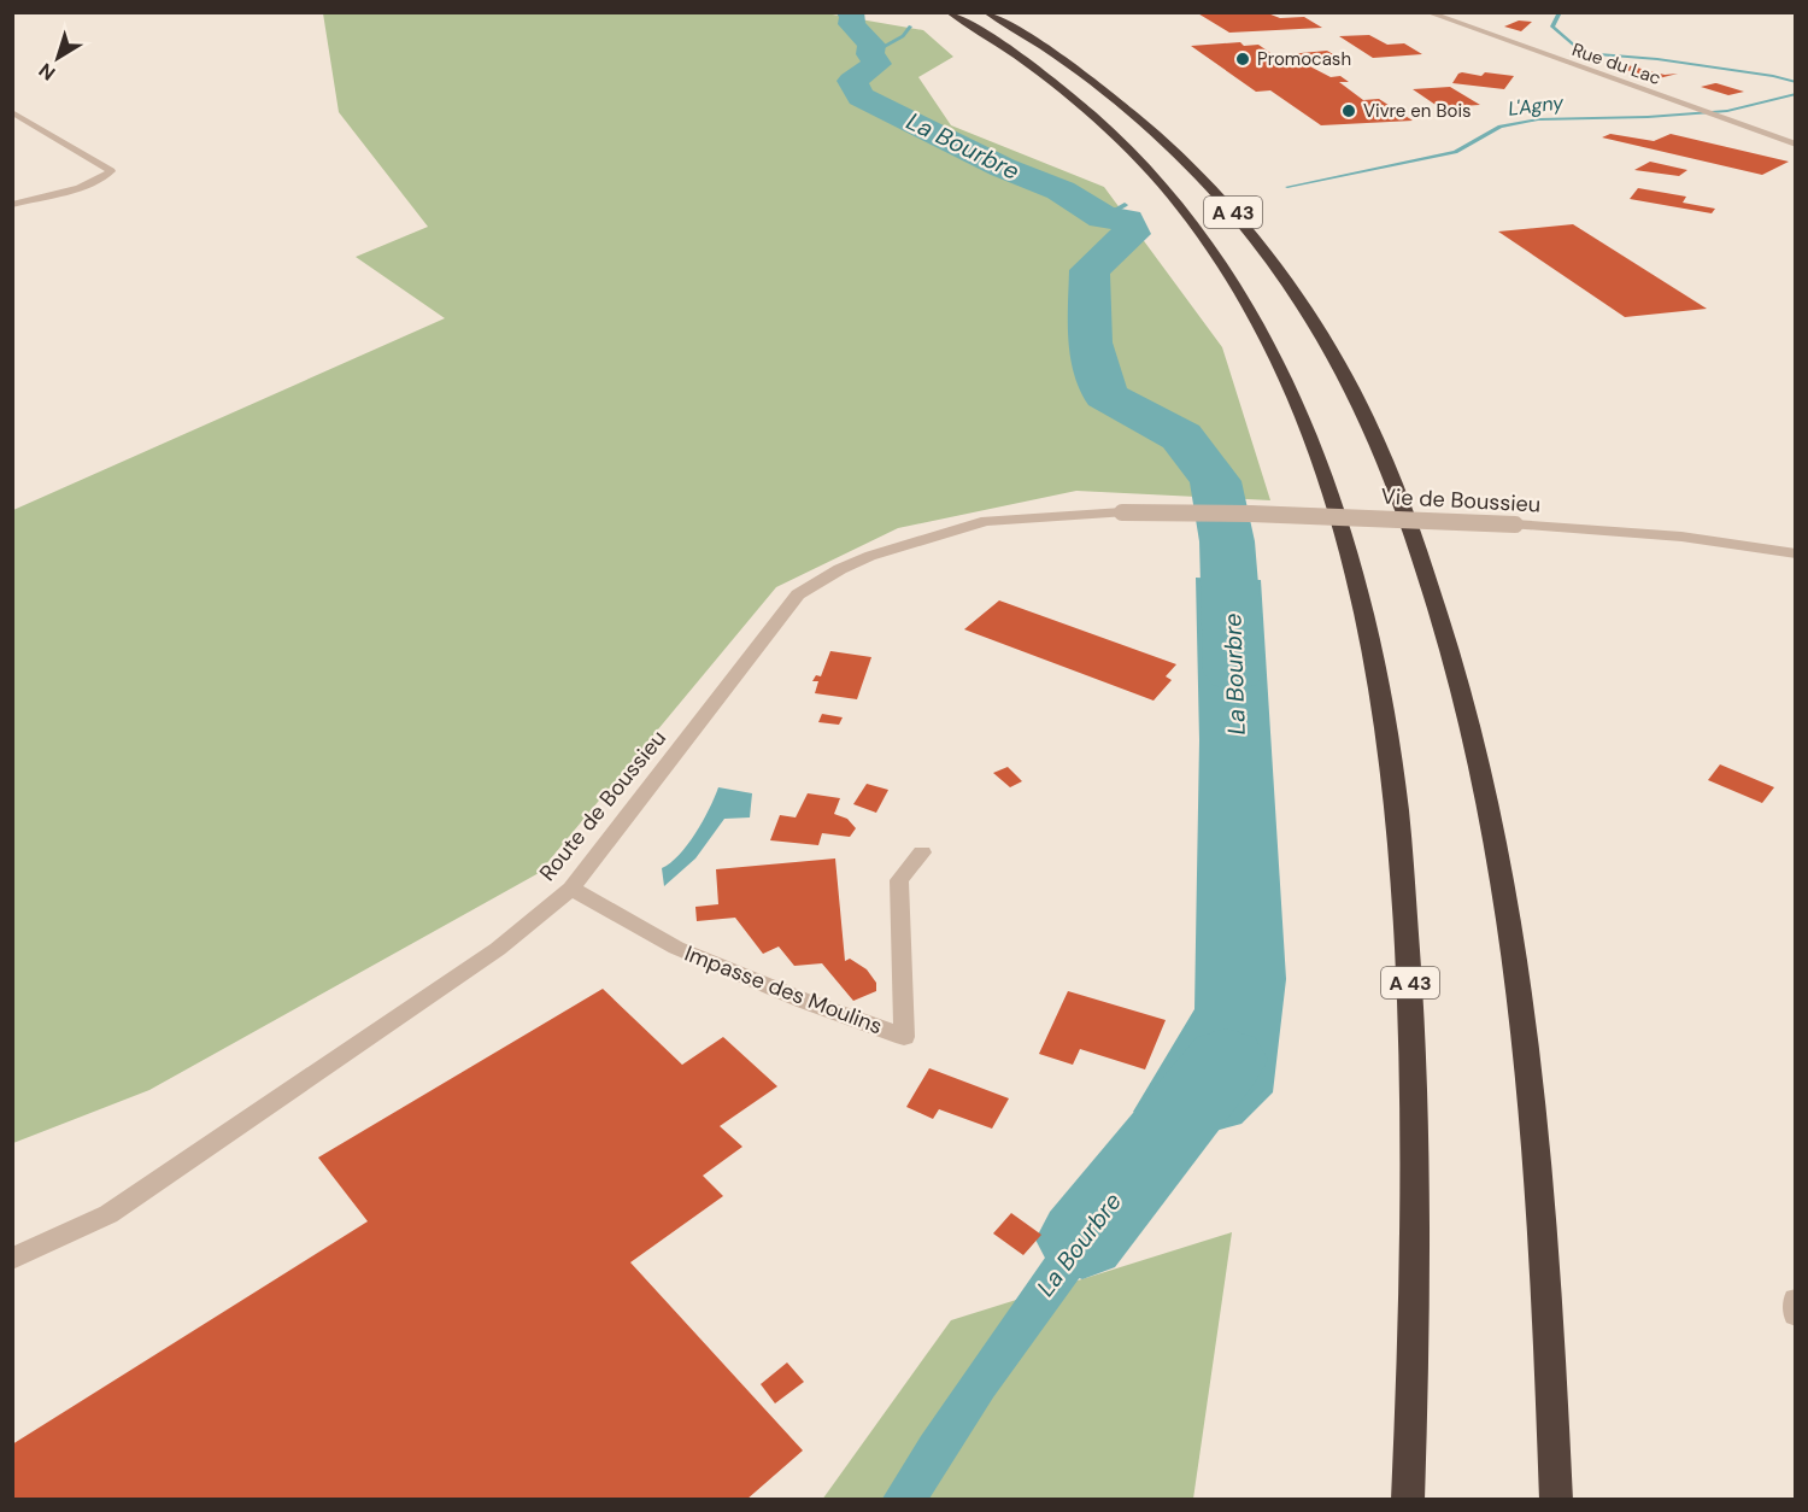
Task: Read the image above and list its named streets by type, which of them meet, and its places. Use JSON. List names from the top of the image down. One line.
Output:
{"streets":{"highway":["A 43"],"street":["Rue du Lac","Vie de Boussieu","Route de Boussieu","Impasse des Moulins"]},"crossings":[["Vie de Boussieu","Route de Boussieu"],["Route de Boussieu","Impasse des Moulins"]],"water":["L'Agny","La Bourbre"],"places":["Promocash","Vivre en Bois"],"north":"bottom left"}
